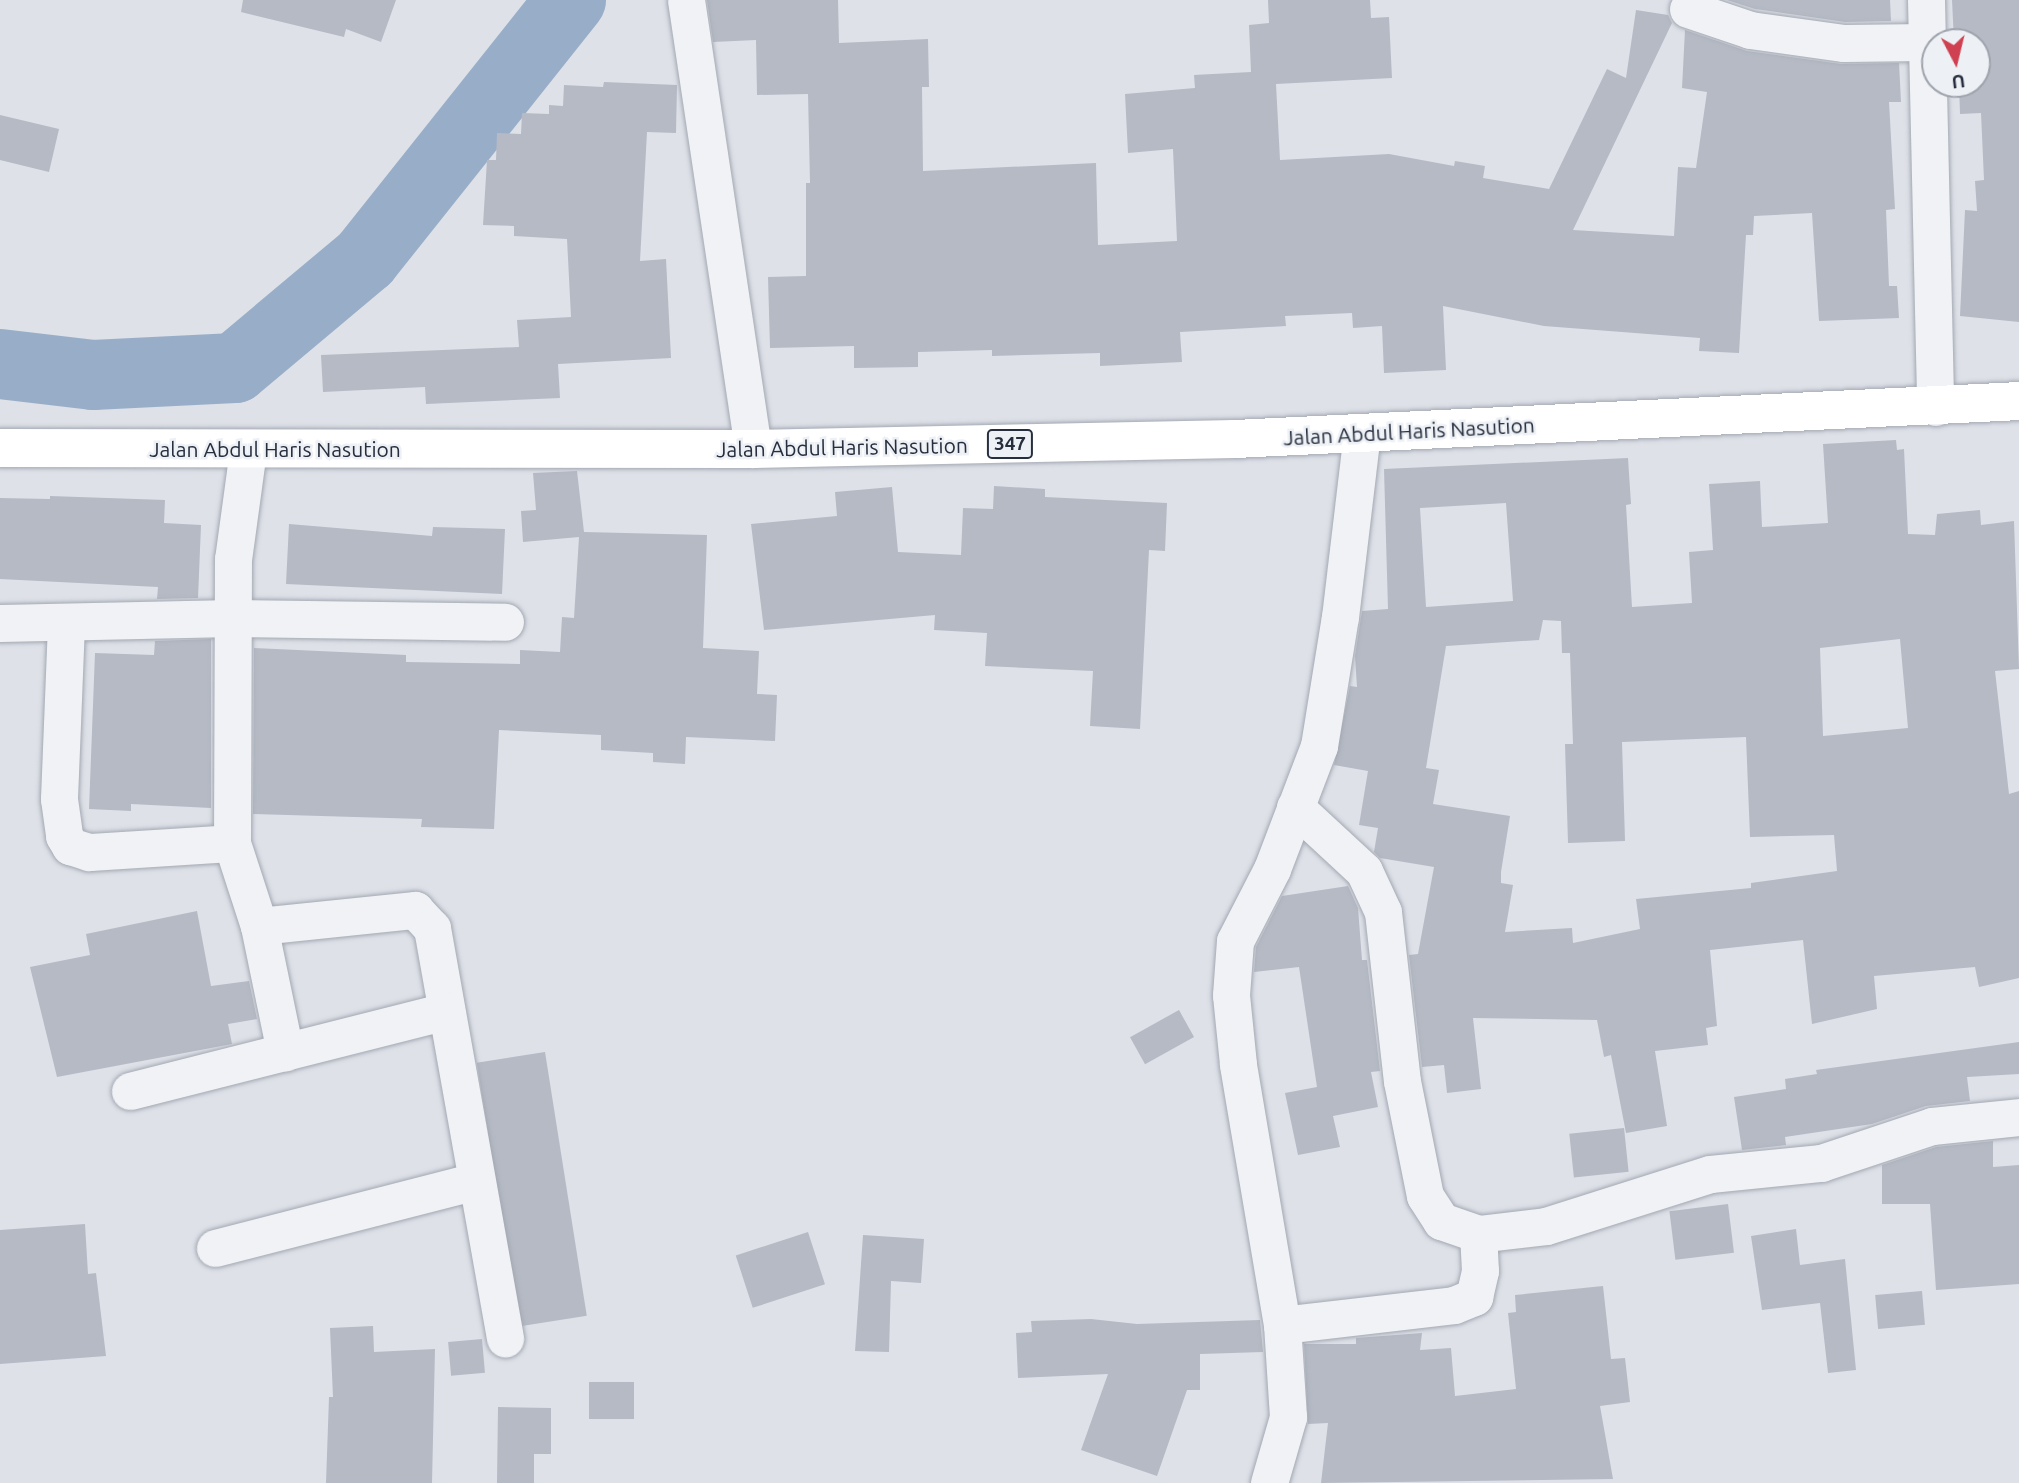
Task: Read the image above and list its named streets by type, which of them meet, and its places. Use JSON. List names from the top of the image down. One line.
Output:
{"streets":{"main road":["Jalan Abdul Haris Nasution","347"]},"north":"bottom"}
